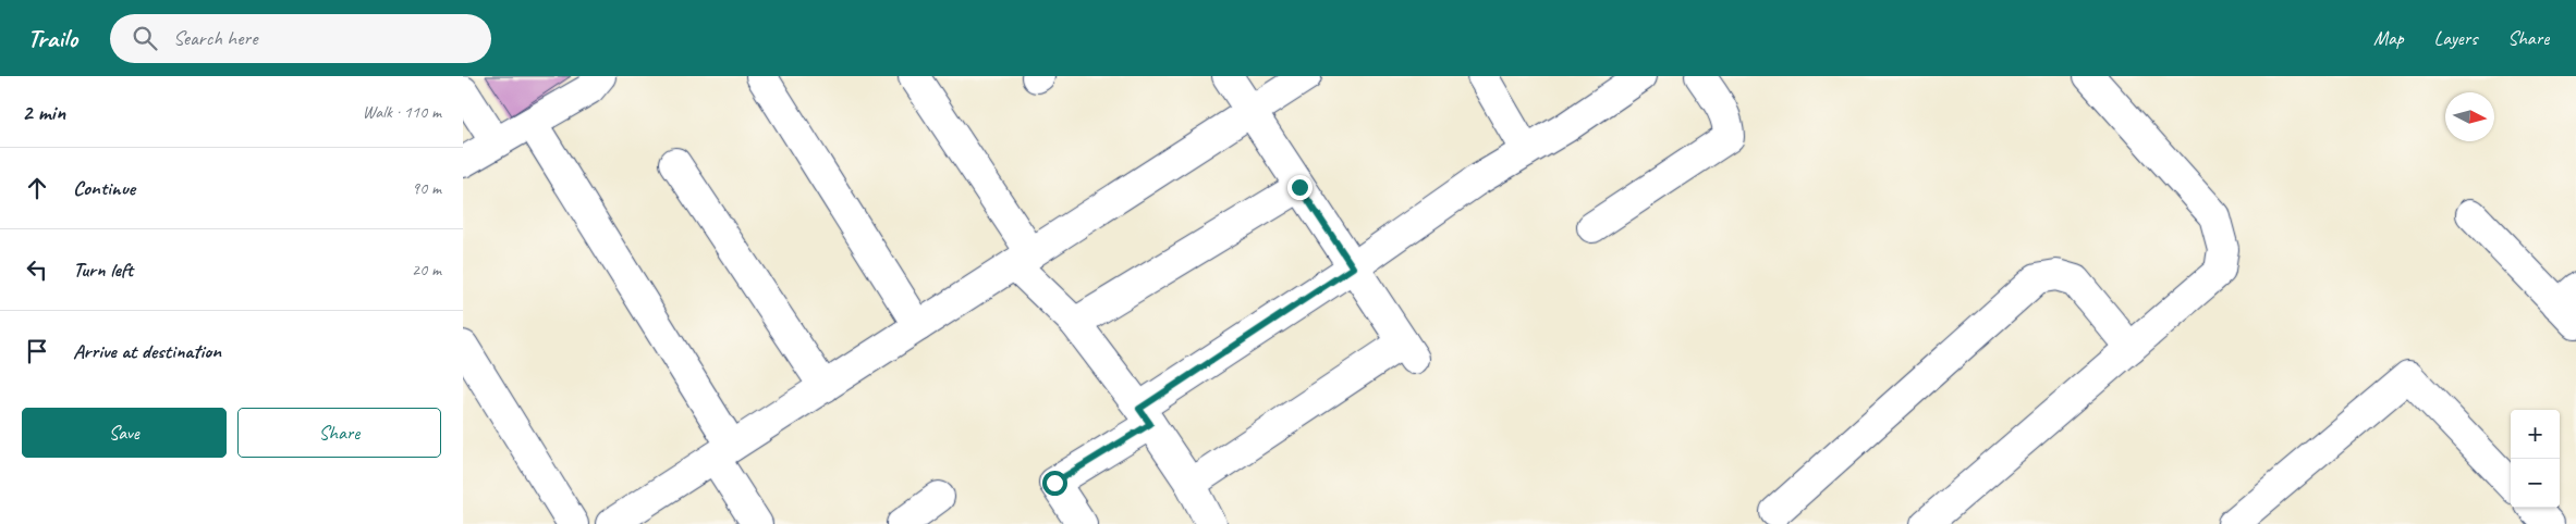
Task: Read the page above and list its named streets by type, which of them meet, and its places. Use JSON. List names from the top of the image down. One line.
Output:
{"north":"right","page":{"header":"Trailo","search":"Search here","nav":["Map","Layers","Share"],"heading":["2 min","Walk · 110 m"],"list":[["Continue","90 m"],["Turn left","20 m"],"Arrive at destination"],"buttons":["Save","Share"],"map_buttons":["+","−"]}}
